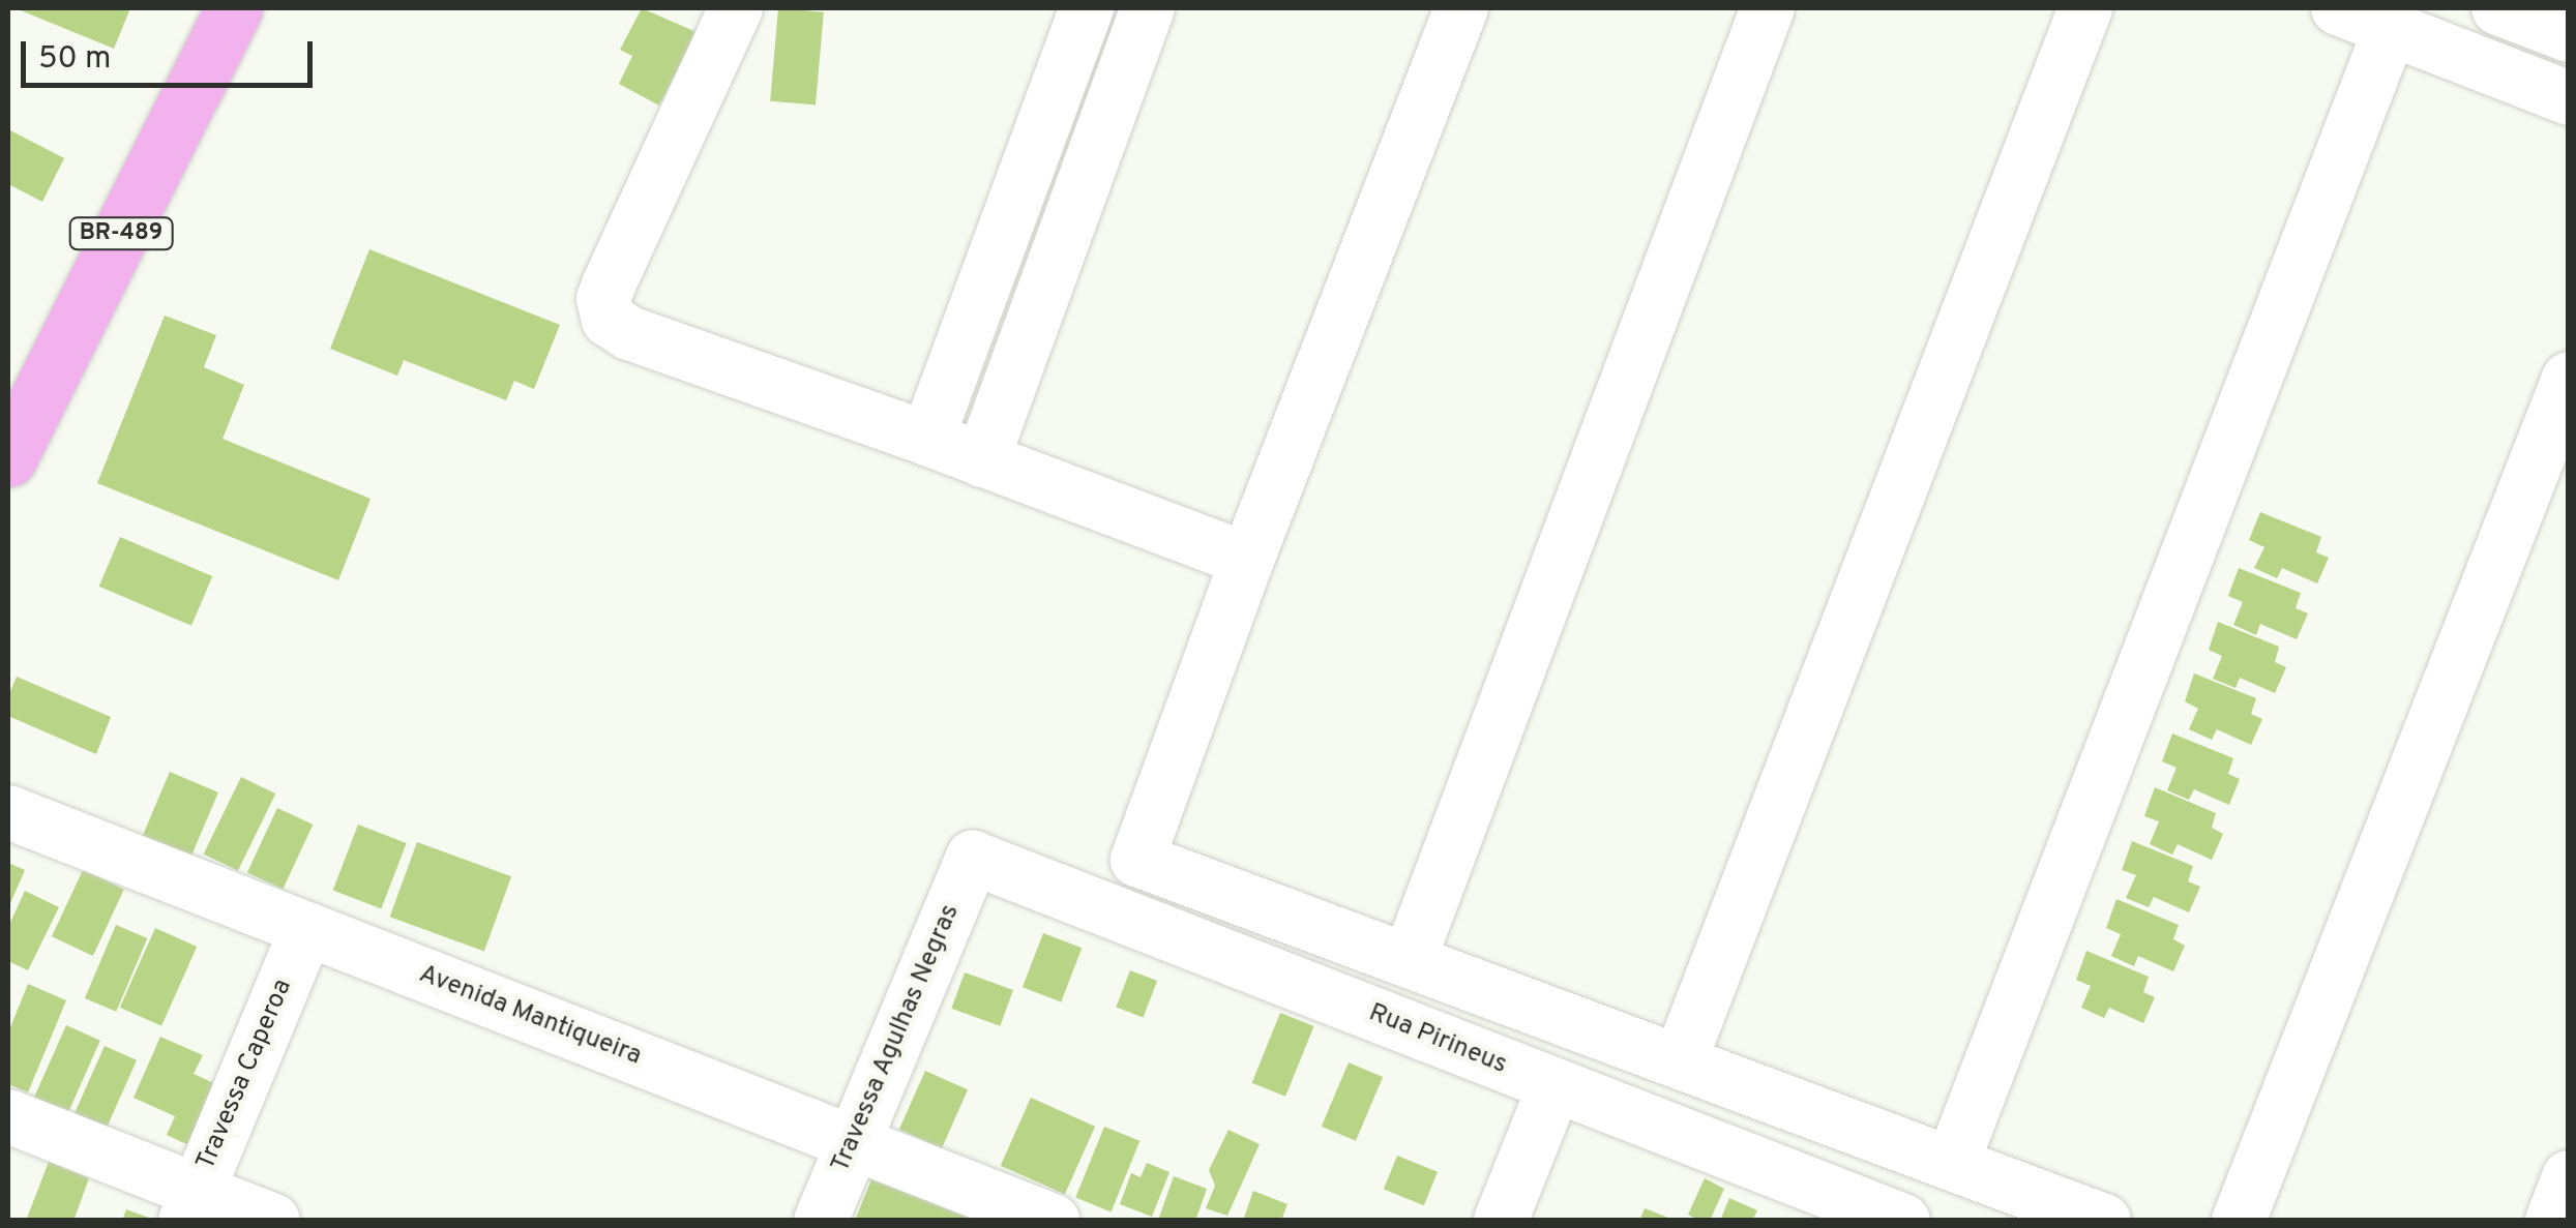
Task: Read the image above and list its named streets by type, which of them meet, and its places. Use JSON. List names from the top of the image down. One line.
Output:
{"streets":{"main road":["BR-489"],"street":["Avenida Mantiqueira","Travessa Agulhas Negras","Rua Pirineus","Travessa Caperoa"]},"crossings":[["Avenida Mantiqueira","Travessa Agulhas Negras"],["Avenida Mantiqueira","Travessa Caperoa"],["Travessa Agulhas Negras","Rua Pirineus"]],"scale_bar":"50 m"}
